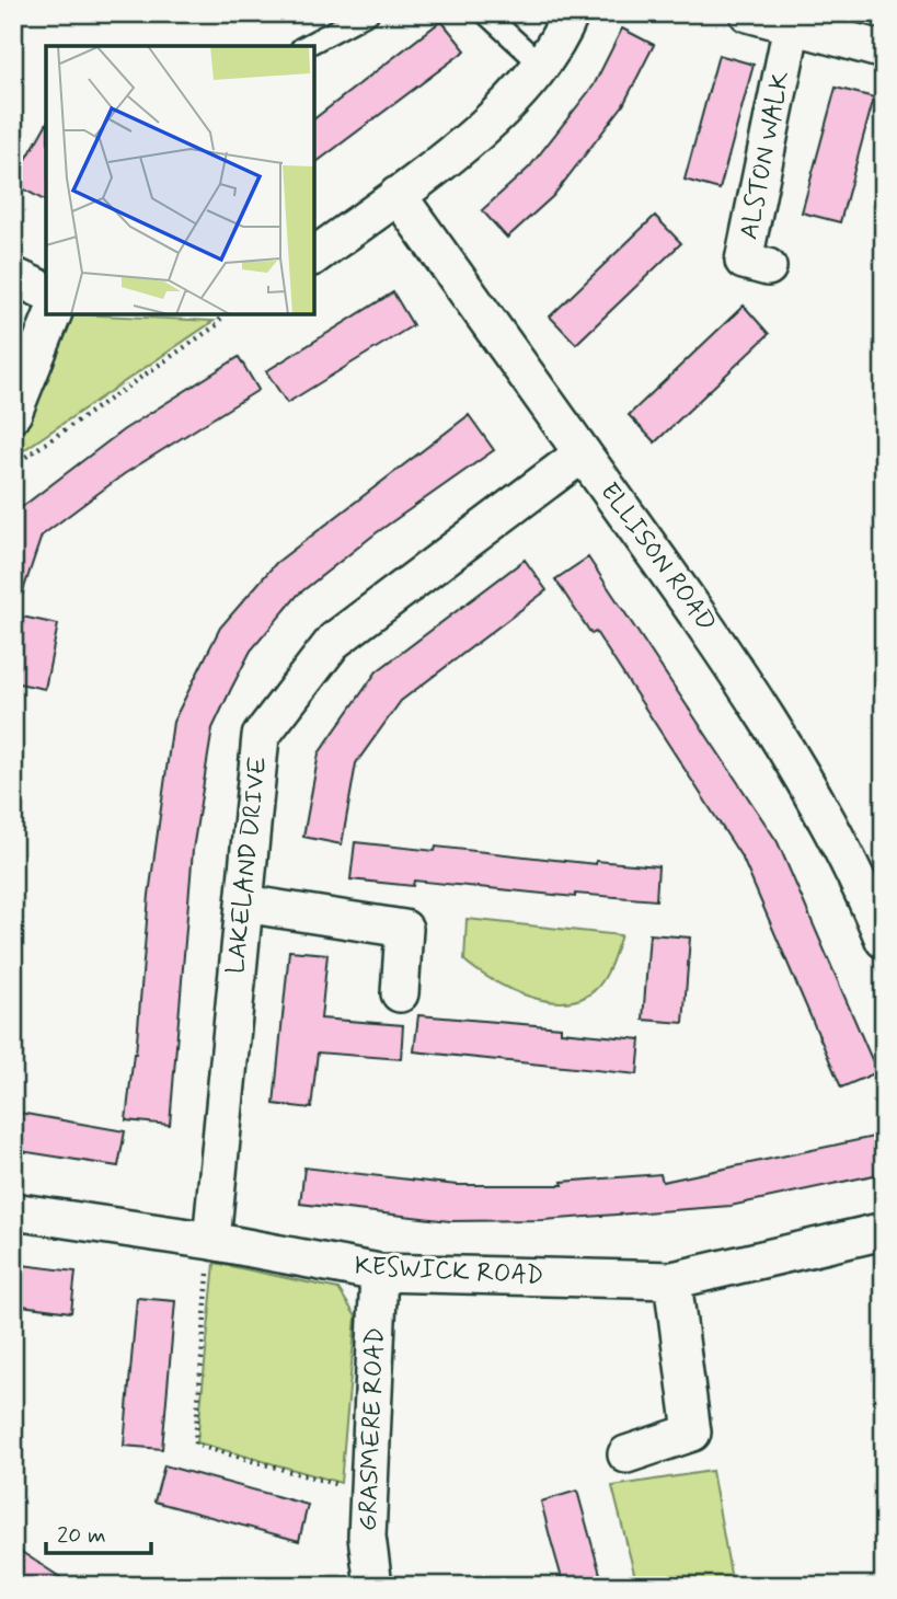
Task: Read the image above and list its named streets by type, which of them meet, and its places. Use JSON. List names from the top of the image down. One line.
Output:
{"streets":{"street":["ALSTON WALK","ELLISON ROAD","LAKELAND DRIVE","KESWICK ROAD","GRASMERE ROAD"]},"crossings":[["ELLISON ROAD","LAKELAND DRIVE"],["LAKELAND DRIVE","KESWICK ROAD"],["KESWICK ROAD","GRASMERE ROAD"]],"scale_bar":"20 m"}
